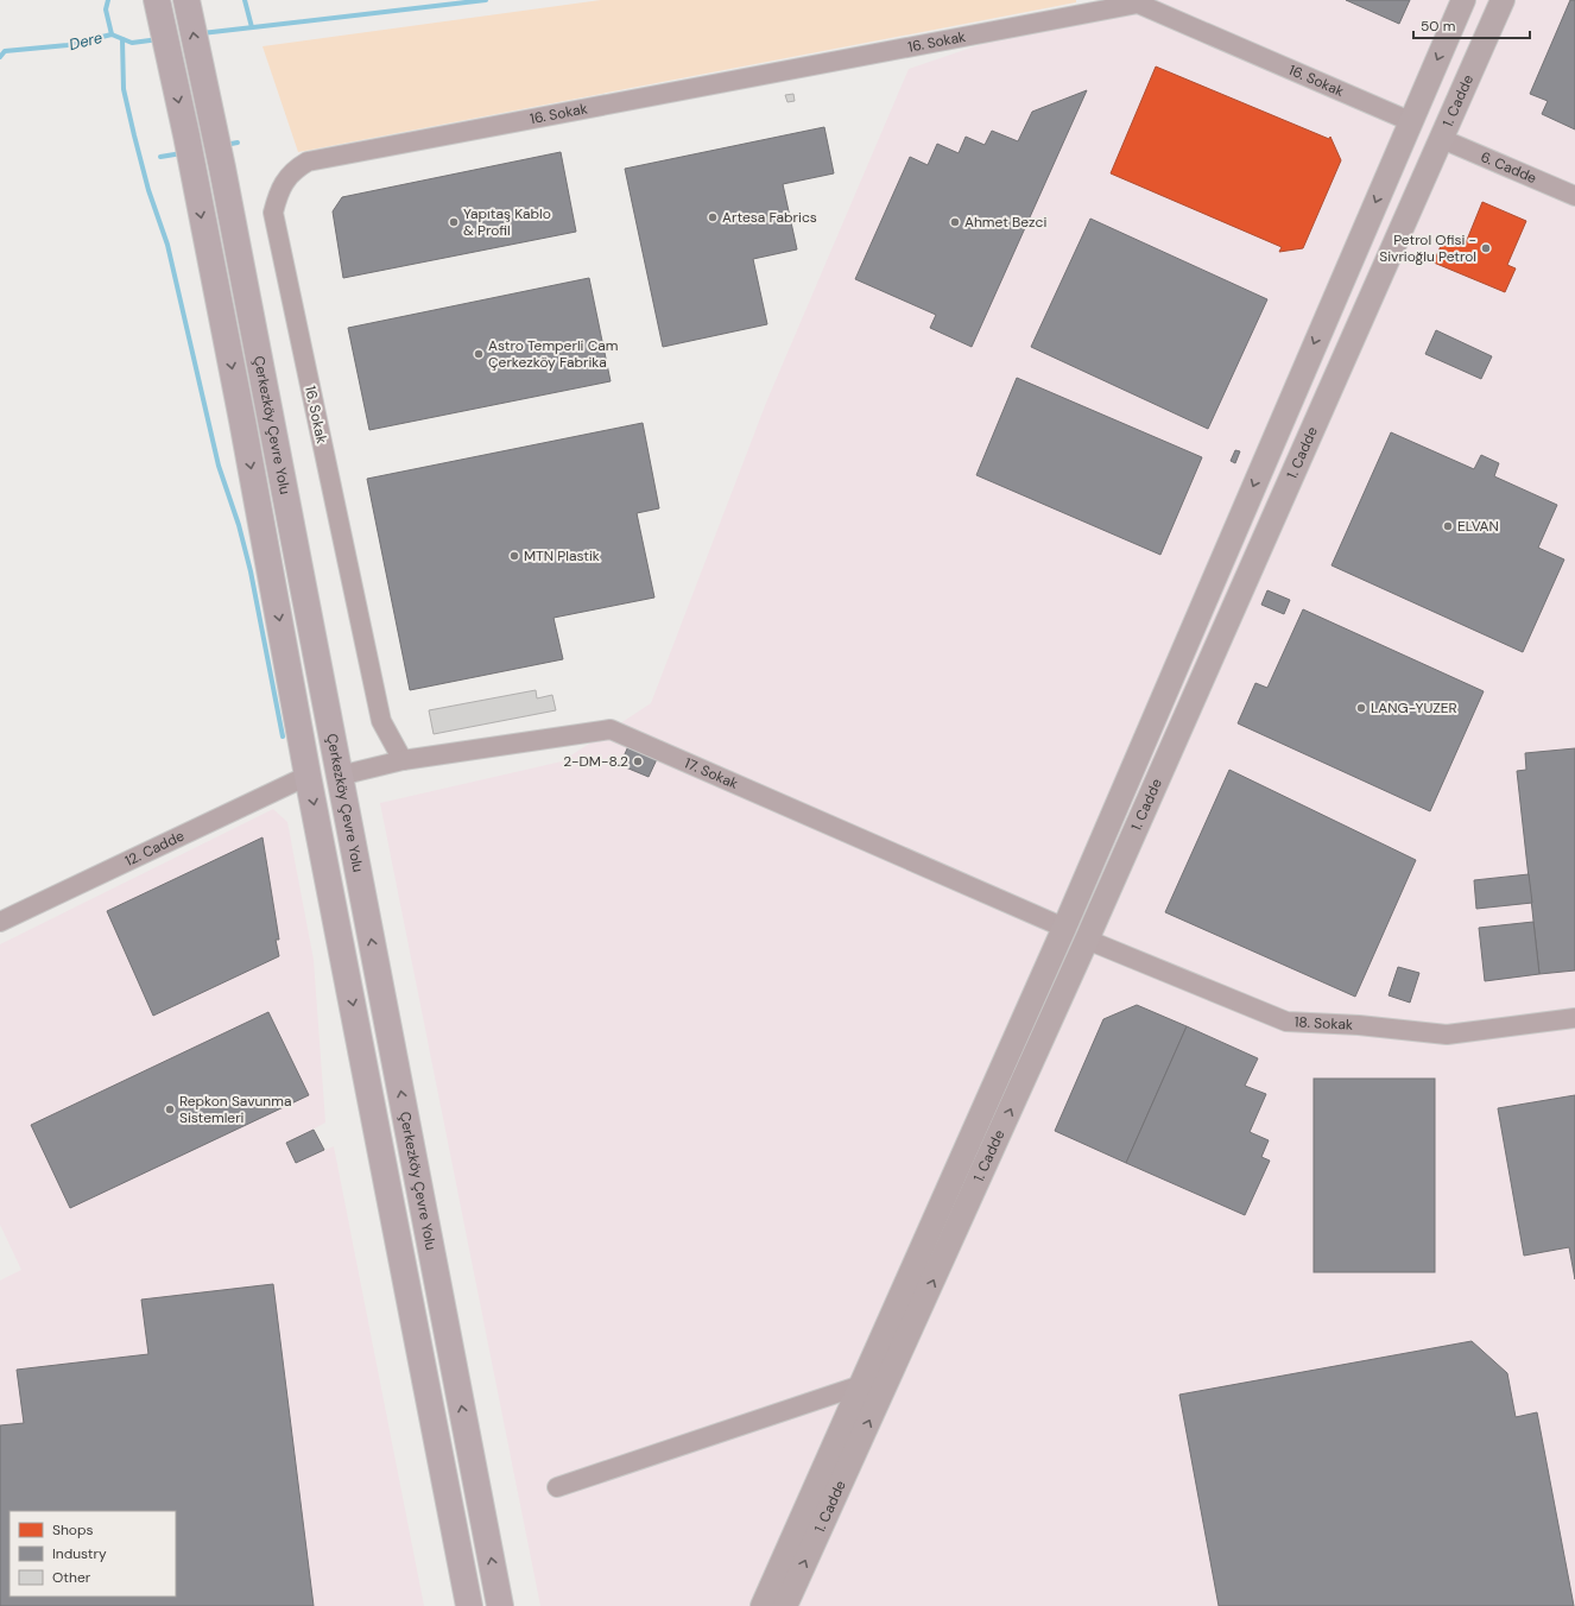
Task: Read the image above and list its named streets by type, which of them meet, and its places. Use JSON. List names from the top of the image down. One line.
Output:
{"streets":{"highway":["Çerkezköy Çevre Yolu"],"main road":["1. Cadde"],"street":["16. Sokak","6. Cadde","17. Sokak","12. Cadde","18. Sokak"]},"crossings":[["16. Sokak","1. Cadde"],["16. Sokak","17. Sokak"],["1. Cadde","6. Cadde"],["1. Cadde","17. Sokak"],["1. Cadde","18. Sokak"],["Çerkezköy Çevre Yolu","17. Sokak"],["Çerkezköy Çevre Yolu","12. Cadde"]],"water":["Dere"],"places":["Artesa Fabrics","Yapıtaş Kablo & Profil","Ahmet Bezci","Petrol Ofisi - Sivrioğlu Petrol","Astro Temperli Cam Çerkezköy Fabrika","ELVAN","MTN Plastik","LANG-YUZER","2-DM-8.2","Repkon Savunma Sistemleri"],"legend":["Shops","Industry","Other"],"scale_bar":"50 m"}
